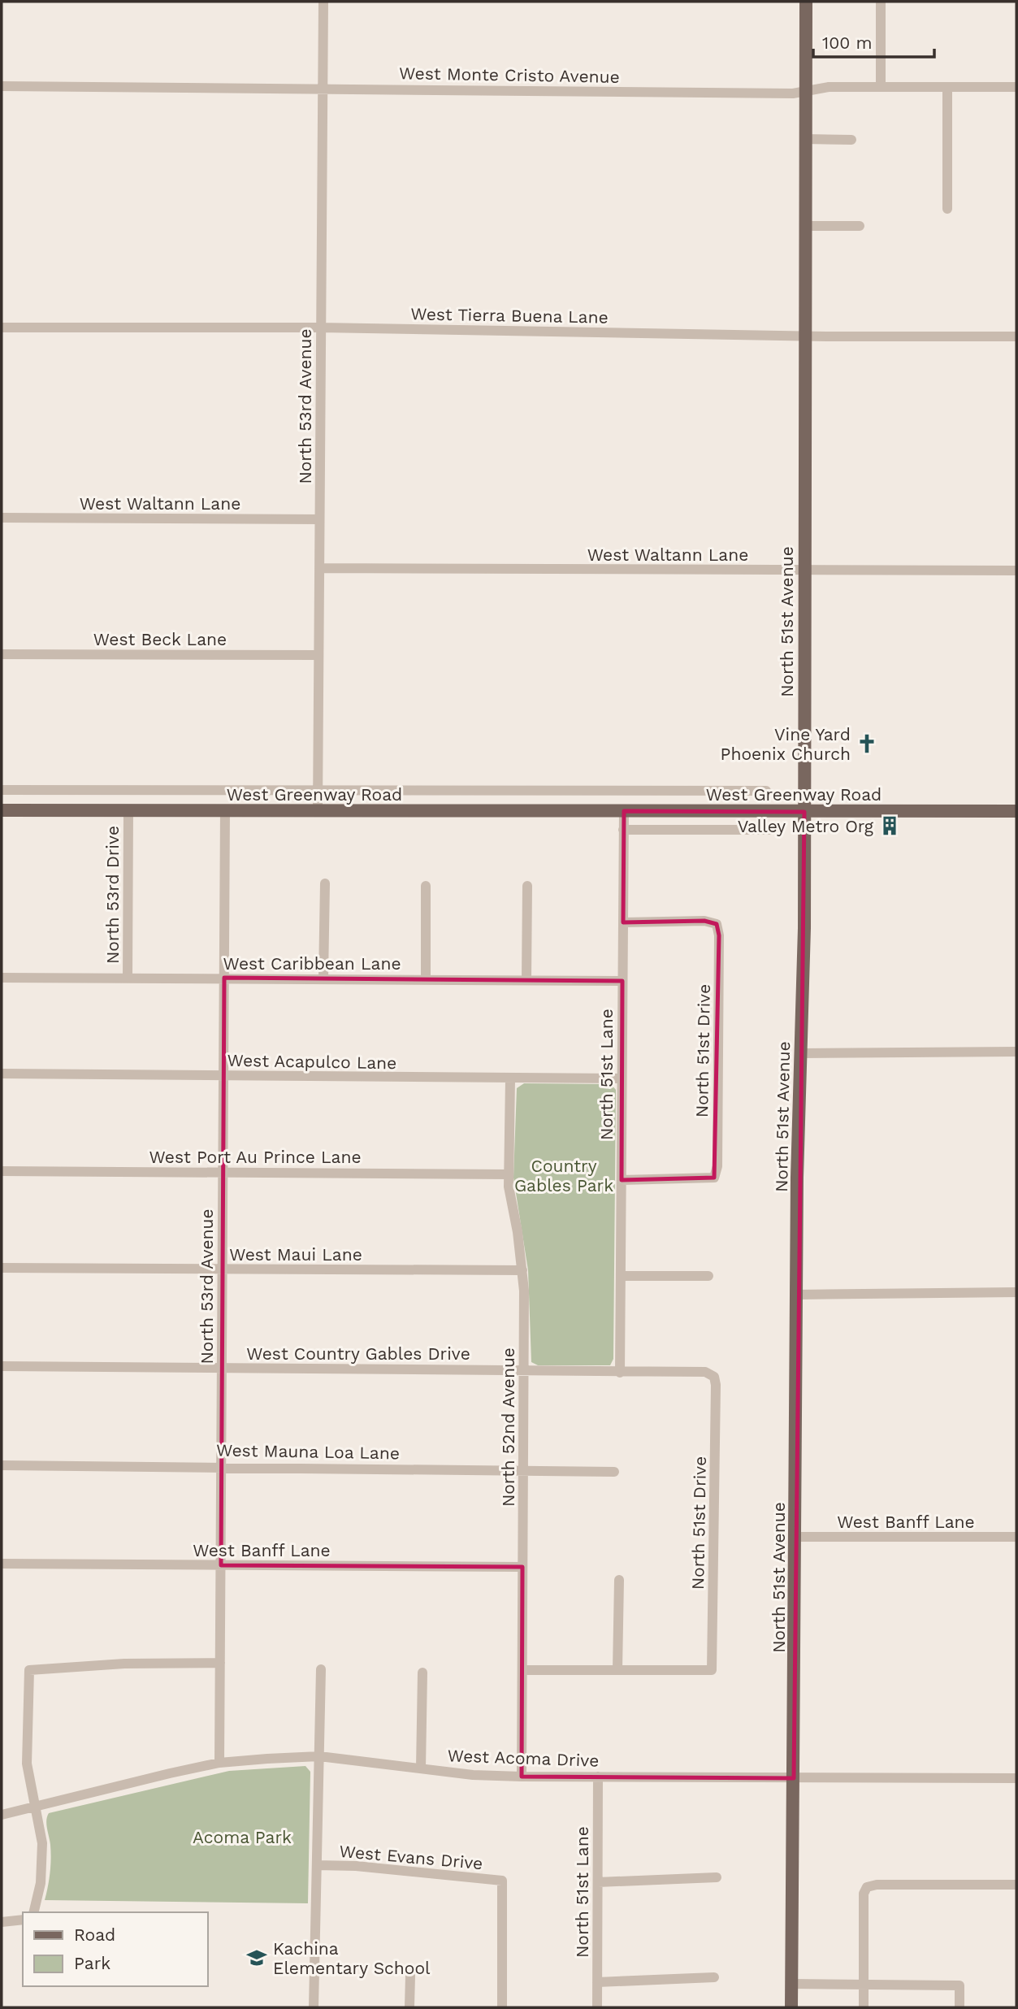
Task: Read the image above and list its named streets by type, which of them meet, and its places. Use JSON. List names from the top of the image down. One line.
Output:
{"streets":{"main road":["North 51st Avenue","West Greenway Road"],"street":["West Monte Cristo Avenue","West Tierra Buena Lane","North 53rd Avenue","West Waltann Lane","West Beck Lane","North 53rd Drive","West Caribbean Lane","North 51st Drive","West Acapulco Lane","North 51st Lane","West Port Au Prince Lane","West Maui Lane","West Country Gables Drive","North 52nd Avenue","West Mauna Loa Lane","West Banff Lane","West Acoma Drive","West Evans Drive"]},"crossings":[["West Monte Cristo Avenue","North 53rd Avenue"],["West Monte Cristo Avenue","North 51st Avenue"],["West Tierra Buena Lane","North 53rd Avenue"],["West Tierra Buena Lane","North 51st Avenue"],["North 53rd Avenue","West Waltann Lane"],["North 53rd Avenue","West Beck Lane"],["North 53rd Avenue","West Greenway Road"],["North 53rd Avenue","West Caribbean Lane"],["North 53rd Avenue","West Acapulco Lane"],["North 53rd Avenue","West Port Au Prince Lane"],["North 53rd Avenue","West Maui Lane"],["North 53rd Avenue","West Country Gables Drive"],["North 53rd Avenue","West Mauna Loa Lane"],["North 53rd Avenue","West Banff Lane"],["North 53rd Avenue","West Acoma Drive"],["West Waltann Lane","North 51st Avenue"],["North 51st Avenue","West Greenway Road"],["North 51st Avenue","West Banff Lane"],["North 51st Avenue","West Acoma Drive"],["West Greenway Road","North 53rd Drive"],["West Greenway Road","North 51st Lane"],["North 53rd Drive","West Caribbean Lane"],["West Caribbean Lane","North 51st Lane"],["North 51st Drive","North 51st Lane"],["North 51st Drive","West Country Gables Drive"],["West Acapulco Lane","North 51st Lane"],["West Acapulco Lane","North 52nd Avenue"],["North 51st Lane","West Country Gables Drive"],["North 51st Lane","West Acoma Drive"],["West Port Au Prince Lane","North 52nd Avenue"],["West Maui Lane","North 52nd Avenue"],["West Country Gables Drive","North 52nd Avenue"],["North 52nd Avenue","West Mauna Loa Lane"],["North 52nd Avenue","West Banff Lane"],["North 52nd Avenue","West Acoma Drive"]],"parks":["Country Gables Park","Acoma Park"],"places":{"church":["Vine Yard Phoenix Church"],"building":["Valley Metro Org"],"school or university":["Kachina Elementary School"]},"legend":["Road","Park"],"scale_bar":"100 m"}
